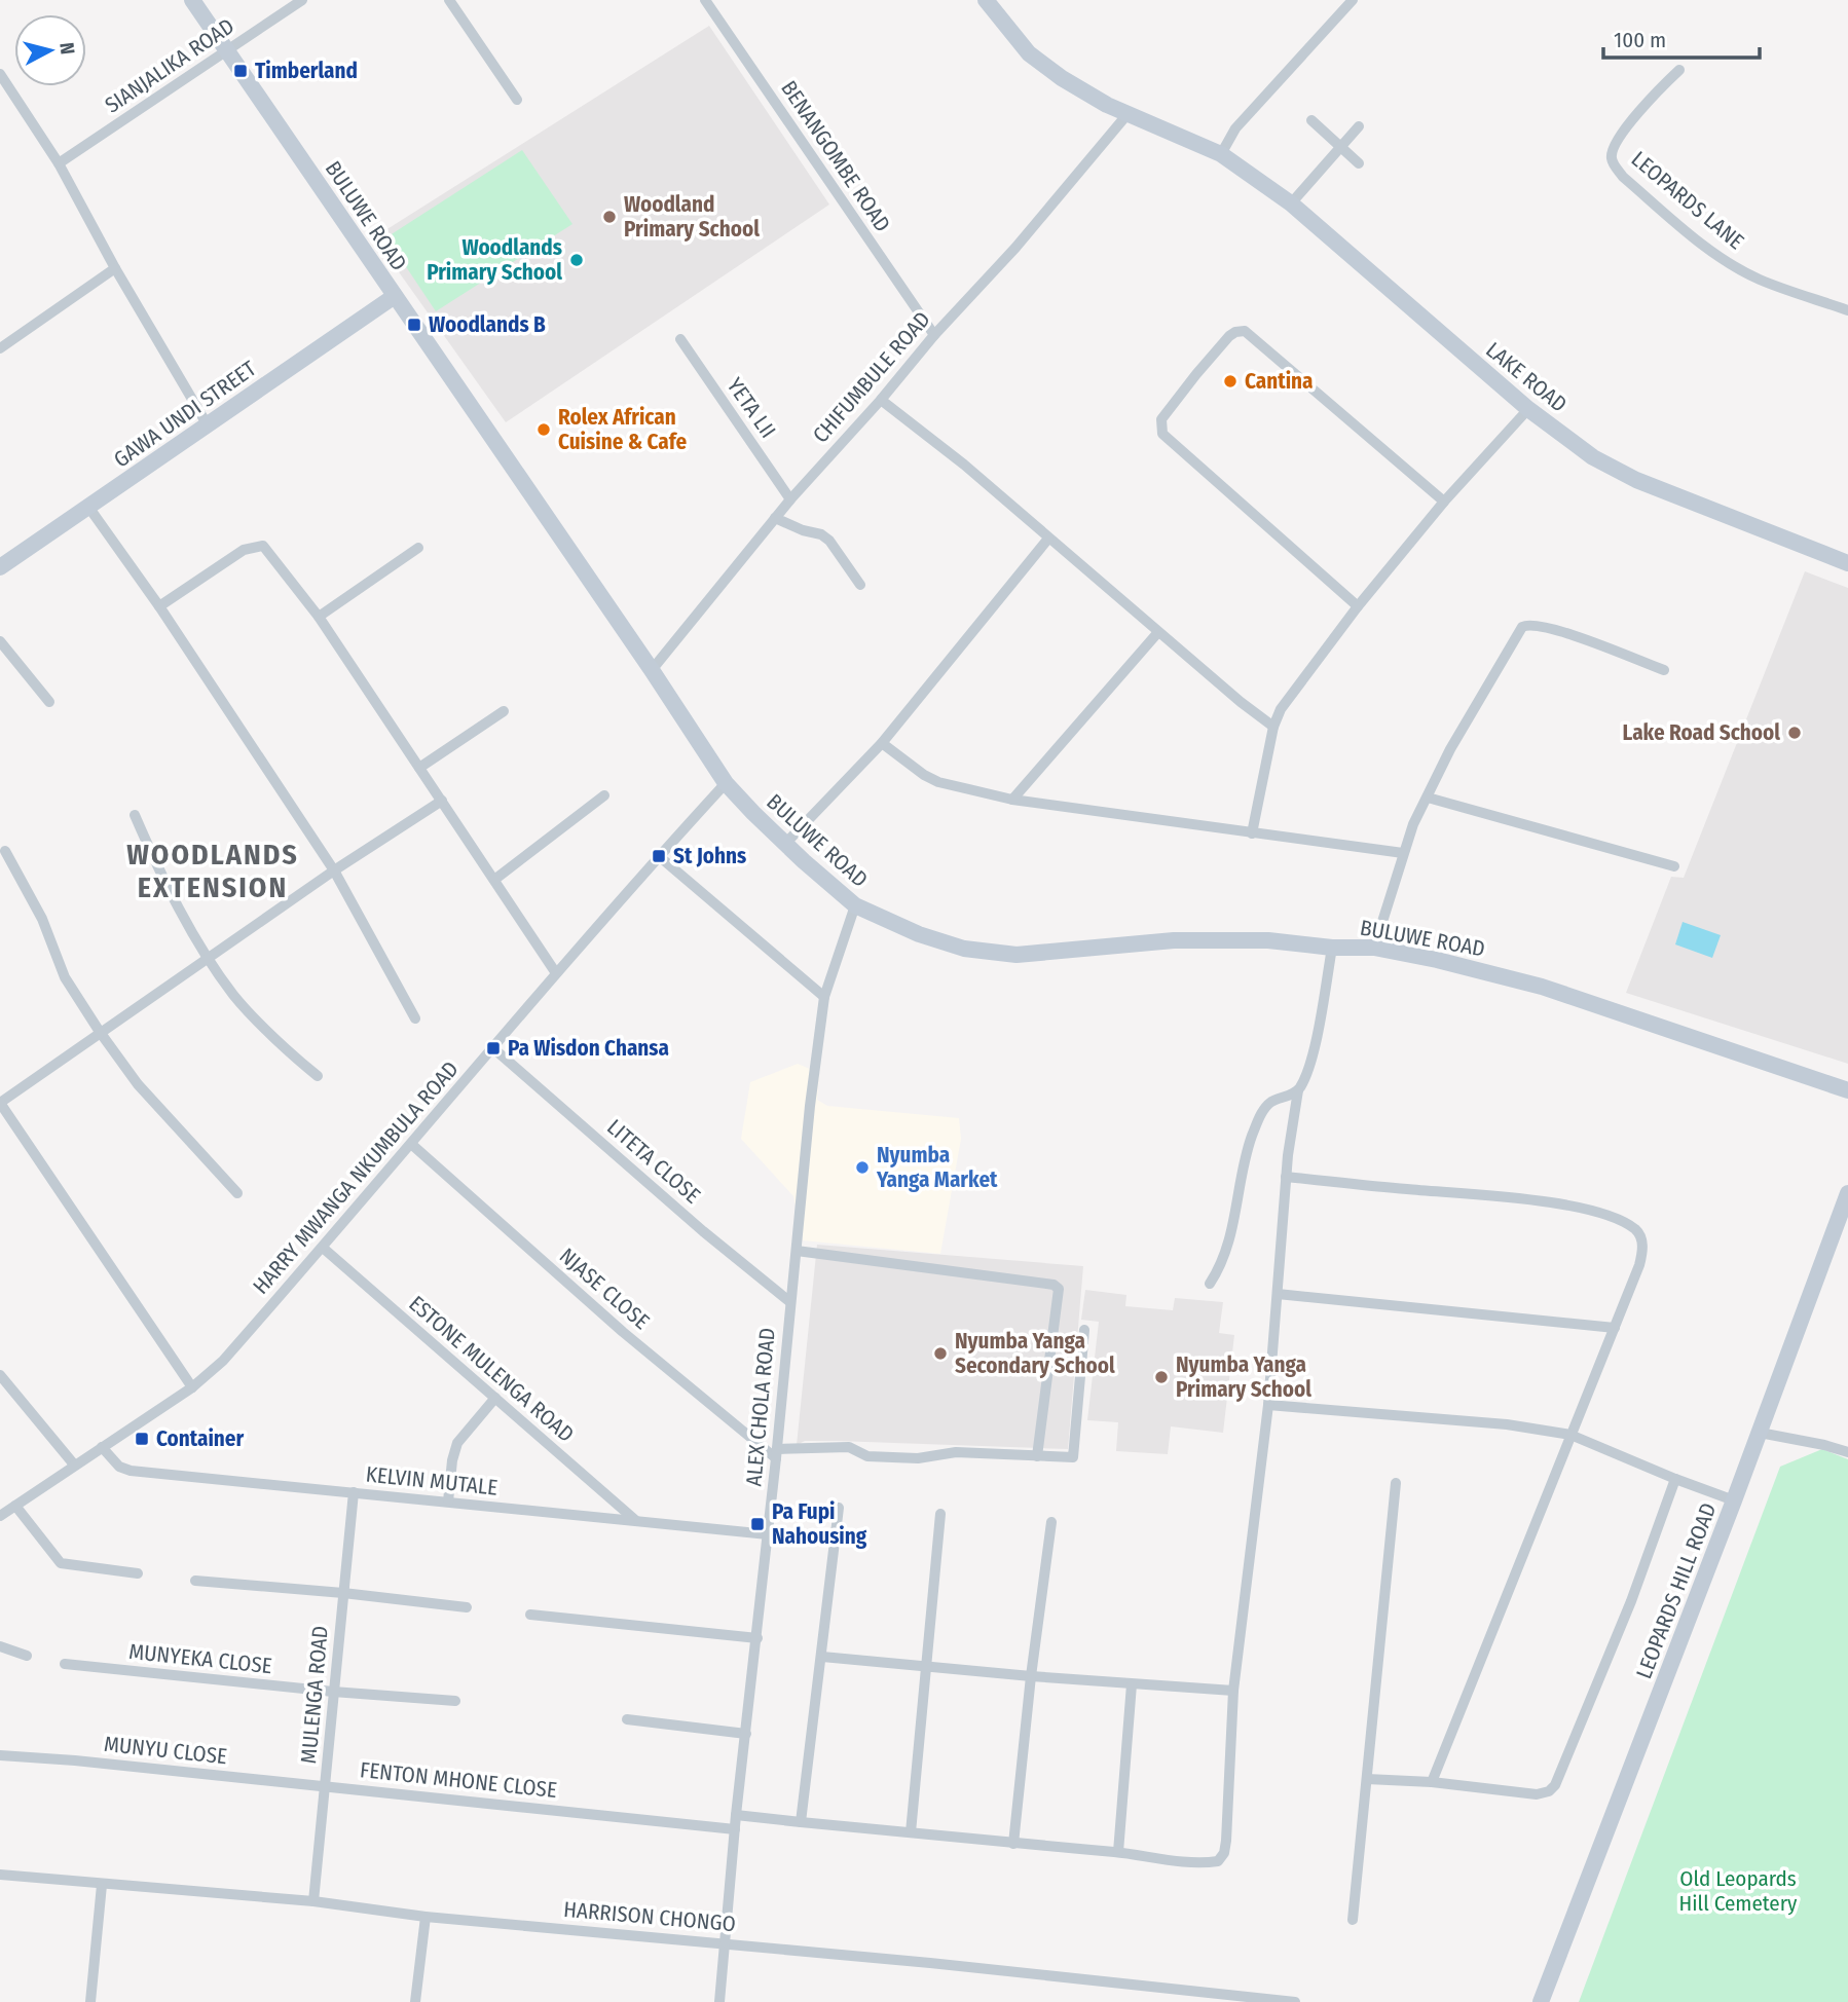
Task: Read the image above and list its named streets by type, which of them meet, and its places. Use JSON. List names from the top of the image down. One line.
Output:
{"streets":{"street":["SIANJALIKA ROAD","BENANGOMBE ROAD","LEOPARDS LANE","BULUWE ROAD","CHIFUMBULE ROAD","LAKE ROAD","YETA LII","GAWA UNDI STREET","LITETA CLOSE","HARRY MWANGA NKUMBULA ROAD","NJASE CLOSE","ESTONE MULENGA ROAD","ALEX CHOLA ROAD","KELVIN MUTALE","LEOPARDS HILL ROAD","MUNYEKA CLOSE","MULENGA ROAD","MUNYU CLOSE","FENTON MHONE CLOSE","HARRISON CHONGO"]},"crossings":[["SIANJALIKA ROAD","BULUWE ROAD"],["BENANGOMBE ROAD","CHIFUMBULE ROAD"],["BULUWE ROAD","CHIFUMBULE ROAD"],["BULUWE ROAD","GAWA UNDI STREET"],["BULUWE ROAD","HARRY MWANGA NKUMBULA ROAD"],["BULUWE ROAD","ALEX CHOLA ROAD"],["CHIFUMBULE ROAD","LAKE ROAD"],["CHIFUMBULE ROAD","YETA LII"],["LITETA CLOSE","HARRY MWANGA NKUMBULA ROAD"],["LITETA CLOSE","ALEX CHOLA ROAD"],["HARRY MWANGA NKUMBULA ROAD","NJASE CLOSE"],["HARRY MWANGA NKUMBULA ROAD","ESTONE MULENGA ROAD"],["HARRY MWANGA NKUMBULA ROAD","KELVIN MUTALE"],["NJASE CLOSE","ALEX CHOLA ROAD"],["ESTONE MULENGA ROAD","KELVIN MUTALE"],["ALEX CHOLA ROAD","KELVIN MUTALE"],["ALEX CHOLA ROAD","FENTON MHONE CLOSE"],["ALEX CHOLA ROAD","HARRISON CHONGO"],["KELVIN MUTALE","MULENGA ROAD"],["MUNYEKA CLOSE","MULENGA ROAD"],["MULENGA ROAD","MUNYU CLOSE"],["MULENGA ROAD","FENTON MHONE CLOSE"],["MULENGA ROAD","HARRISON CHONGO"],["MUNYU CLOSE","FENTON MHONE CLOSE"]],"districts":["WOODLANDS EXTENSION"],"parks":["Old Leopards Hill Cemetery"],"places":{"transit":["Timberland","Woodlands B","St Johns","Pa Wisdon Chansa","Container","Pa Fupi Nahousing"],"other":["Woodland Primary School","Woodlands Primary School","Cantina","Rolex African Cuisine & Cafe","Lake Road School","Nyumba Yanga Market","Nyumba Yanga Secondary School","Nyumba Yanga Primary School"]},"scale_bar":"100 m","north":"right"}
